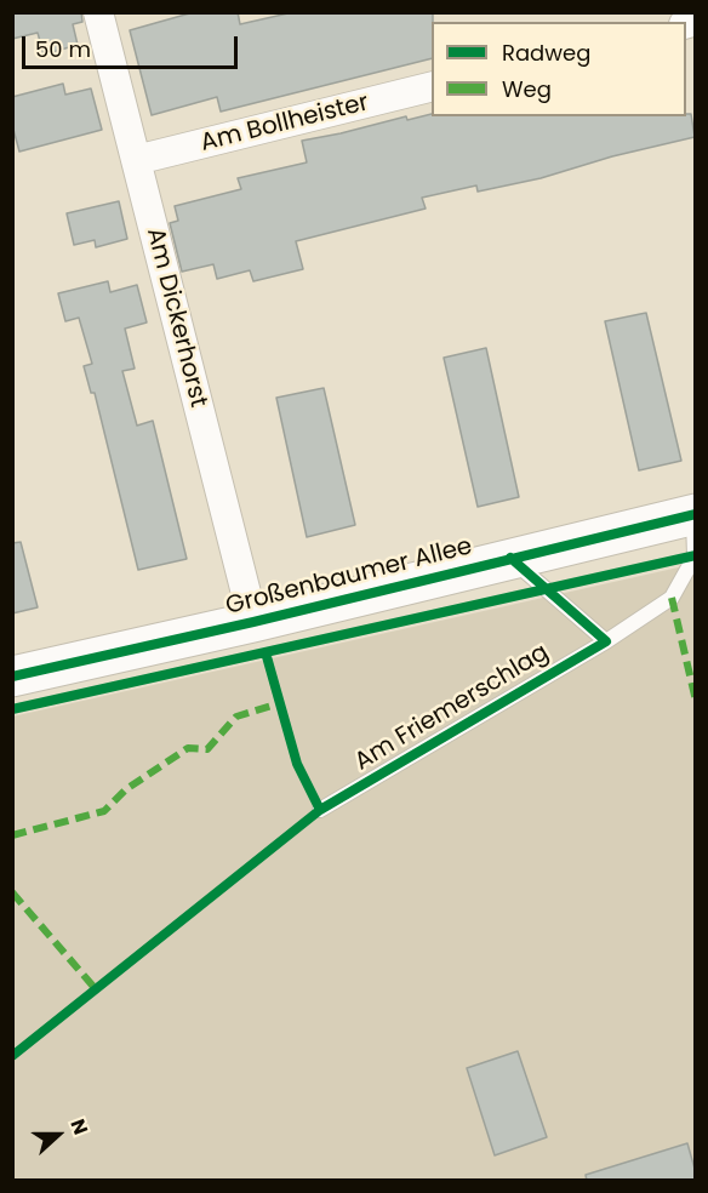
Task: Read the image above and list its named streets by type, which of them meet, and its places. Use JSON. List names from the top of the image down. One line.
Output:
{"streets":{"main road":["Großenbaumer Allee"],"street":["Am Bollheister","Am Dickerhorst"],"lane":["Am Friemerschlag"]},"crossings":[["Am Bollheister","Am Dickerhorst"],["Am Dickerhorst","Großenbaumer Allee"],["Großenbaumer Allee","Am Friemerschlag"]],"legend":["Radweg","Weg"],"scale_bar":"50 m","north":"right"}
